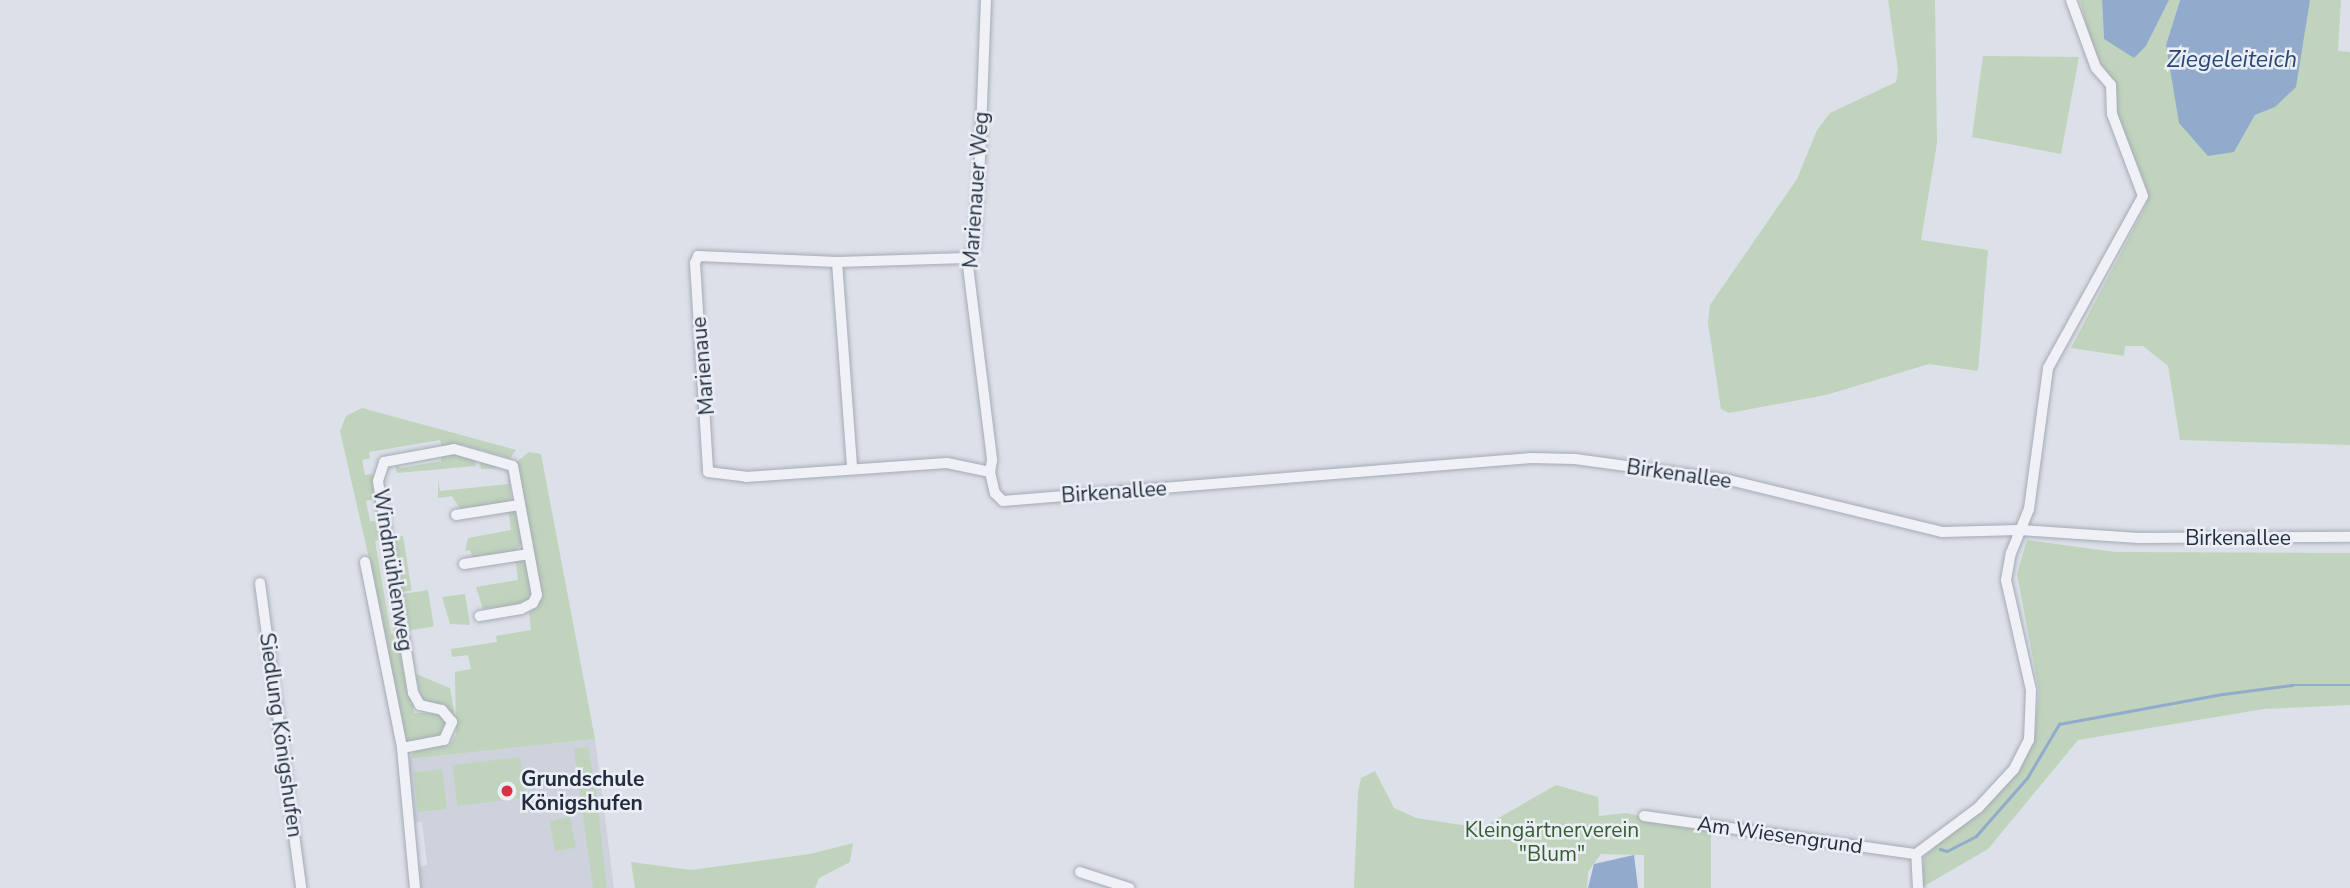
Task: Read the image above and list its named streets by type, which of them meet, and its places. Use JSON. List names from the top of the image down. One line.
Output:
{"streets":{"street":["Marienauer Weg","Marienaue","Birkenallee","Windmühlenweg","Siedlung Königshufen","Am Wiesengrund"]},"crossings":[["Marienauer Weg","Marienaue"],["Marienauer Weg","Birkenallee"]],"water":["Ziegeleiteich"],"parks":["Kleingärtnerverein \"Blum\""],"places":["Grundschule Königshufen"]}
